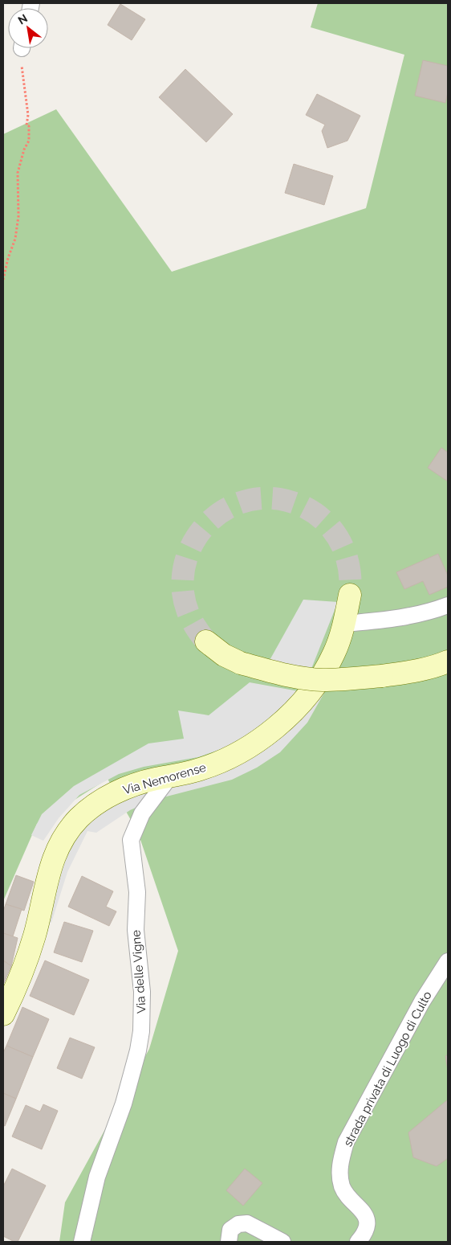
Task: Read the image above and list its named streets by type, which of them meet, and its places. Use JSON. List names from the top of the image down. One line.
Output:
{"streets":{"main road":["Via Nemorense"],"street":["Via delle Vigne","strada privata di Luogo di Culto"]},"crossings":[["Via Nemorense","Via delle Vigne"]],"north":"top left"}
